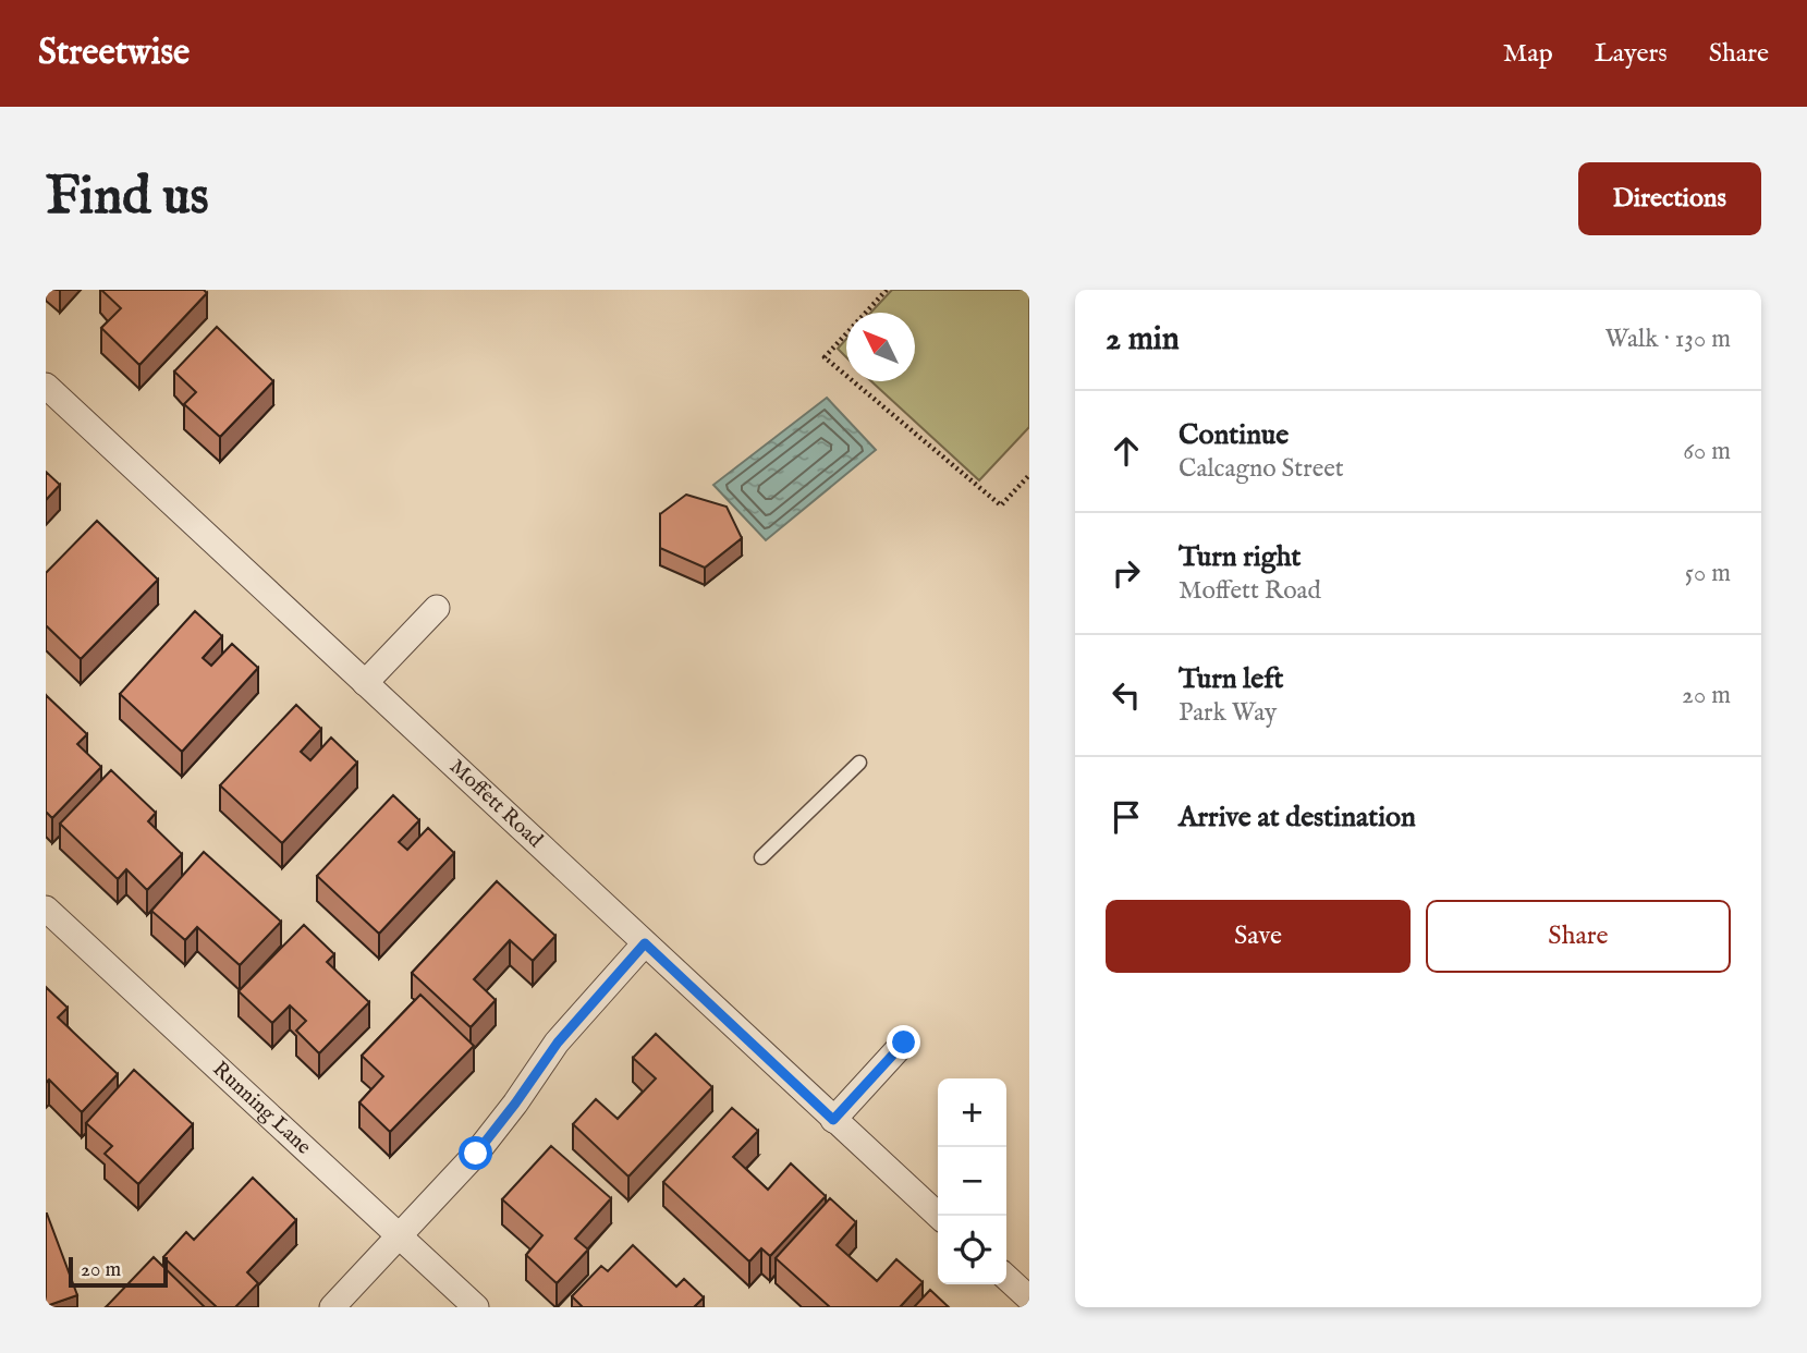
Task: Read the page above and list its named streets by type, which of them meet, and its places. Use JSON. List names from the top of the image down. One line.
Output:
{"streets":{"street":["Moffett Road","Running Lane"]},"scale_bar":"20 m","north":"top left","page":{"header":"Streetwise","nav":["Map","Layers","Share"],"buttons":["Directions",["Save","Share"]],"title":"Find us","heading":["2 min","Walk · 130 m"],"list":[["Continue","Calcagno Street","60 m"],["Turn right","Moffett Road","50 m"],["Turn left","Park Way","20 m"],"Arrive at destination"],"map_buttons":["+","−"],"scale":"20 m"}}
